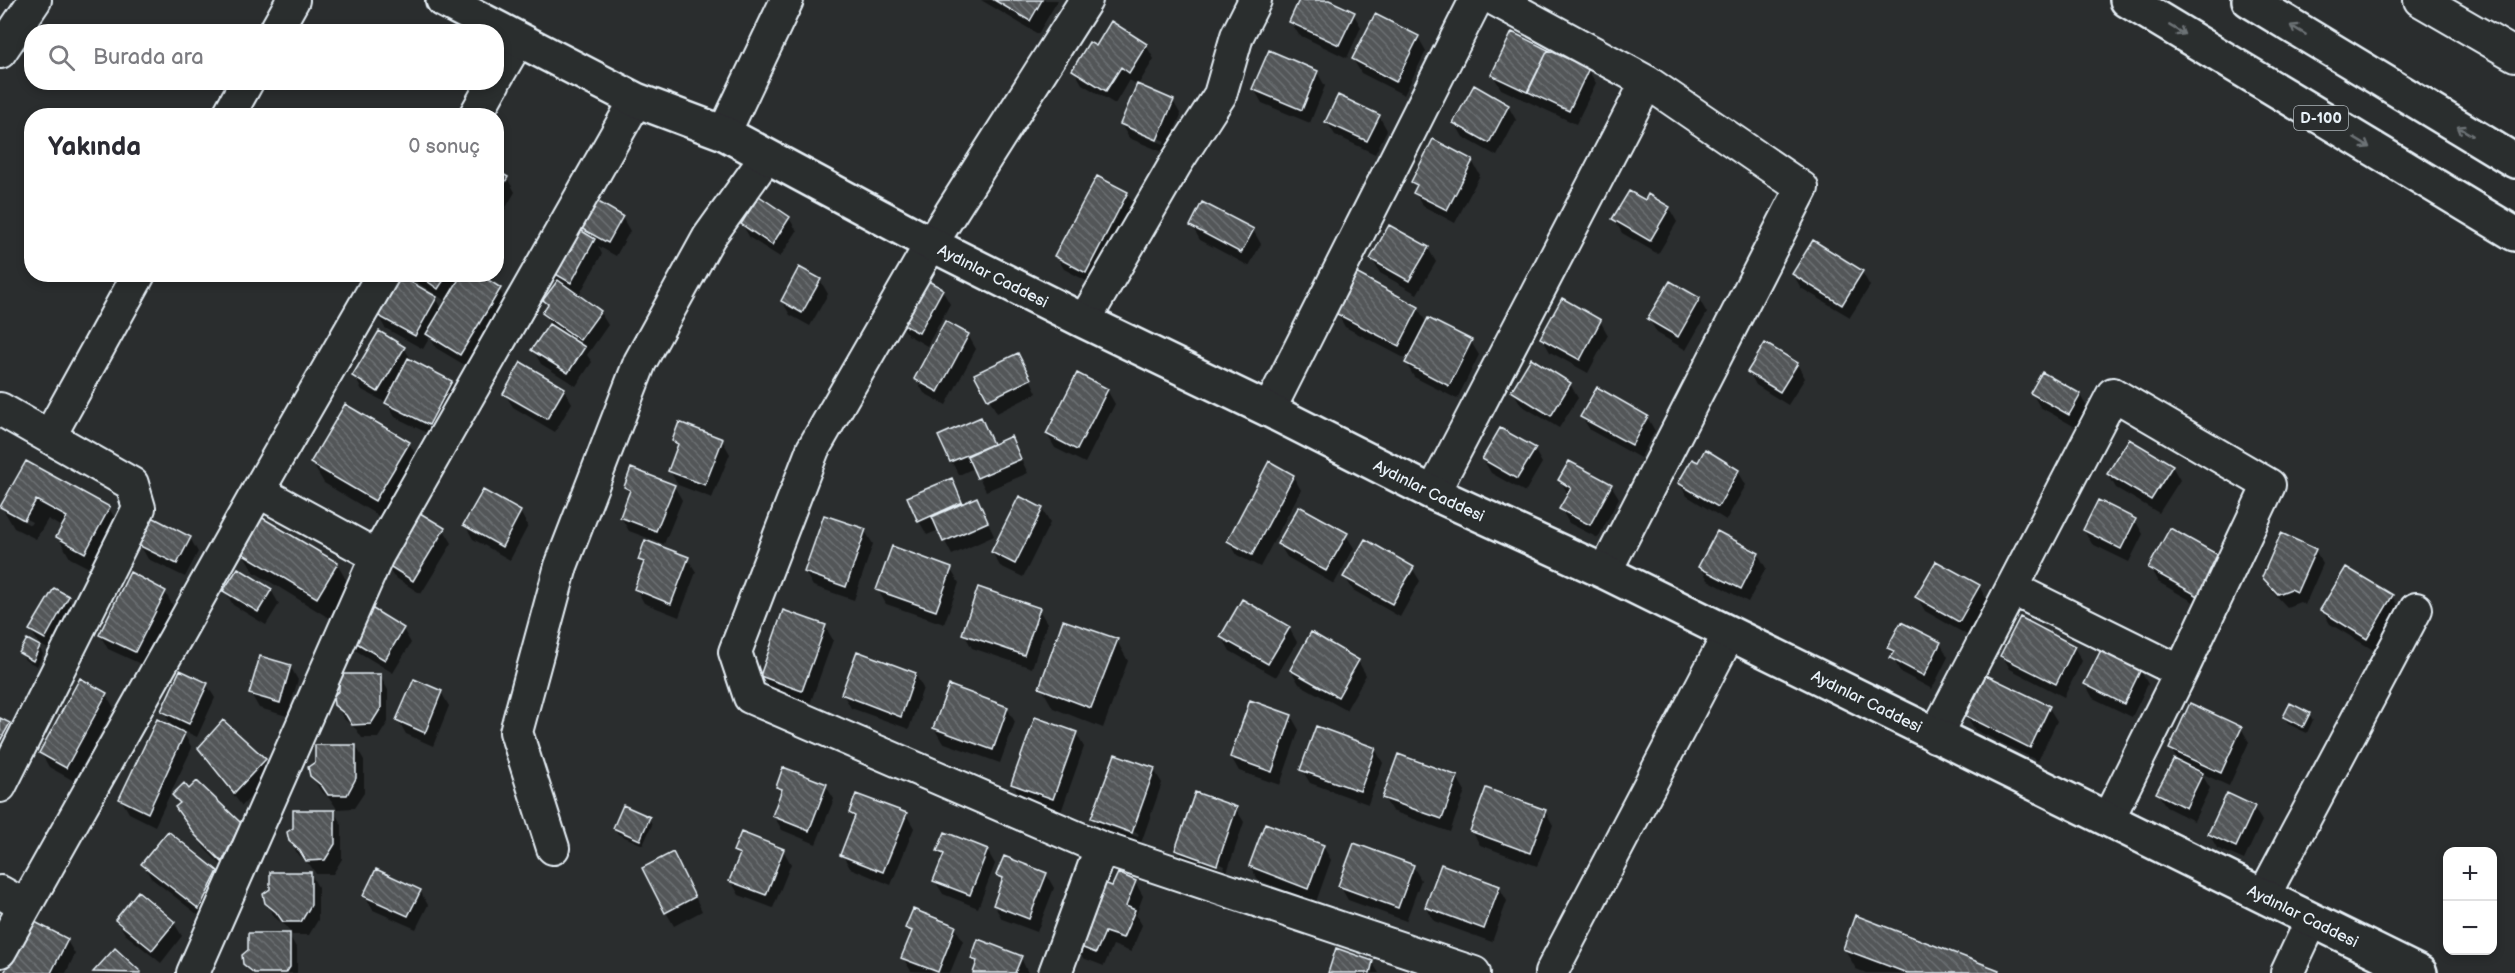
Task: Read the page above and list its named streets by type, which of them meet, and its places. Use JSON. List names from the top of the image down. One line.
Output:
{"streets":{"main road":["D-100","Aydınlar Caddesi"]},"page":{"search":"Burada ara","heading":["Yakında","0 sonuç"],"map_buttons":["+","−"]}}
